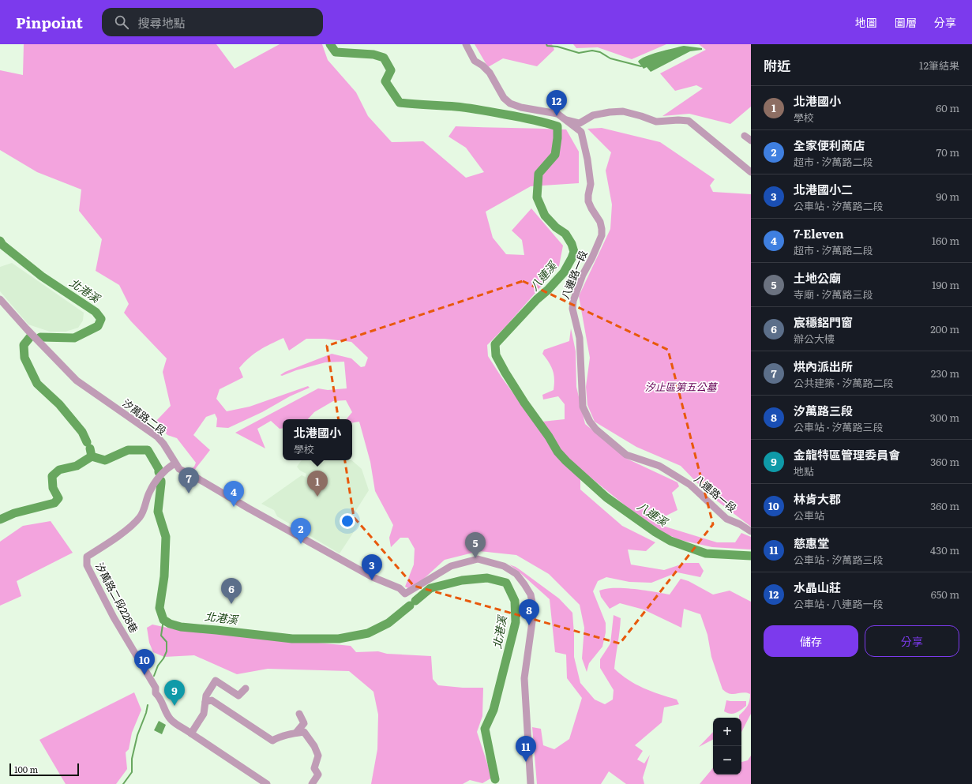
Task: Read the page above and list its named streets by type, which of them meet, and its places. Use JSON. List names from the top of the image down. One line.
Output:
{"streets":{"street":["八連路一段","汐萬路二段","汐萬路二段228巷"]},"crossings":[["汐萬路二段","汐萬路二段228巷"]],"water":["八連溪","北港溪"],"parks":["汐止區第五公墓"],"scale_bar":"100 m","page":{"header":"Pinpoint","search":"搜尋地點","nav":["地圖","圖層","分享"],"heading":["附近","12筆結果"],"list":[{"mark":"1","name":"北港國小","note":"學校","value":"60 m"},{"mark":"2","name":"全家便利商店","note":"超市 · 汐萬路二段","value":"70 m"},{"mark":"3","name":"北港國小二","note":"公車站 · 汐萬路二段","value":"90 m"},{"mark":"4","name":"7-Eleven","note":"超市 · 汐萬路二段","value":"160 m"},{"mark":"5","name":"土地公廟","note":"寺廟 · 汐萬路三段","value":"190 m"},{"mark":"6","name":"宸穩鋁門窗","note":"辦公大樓","value":"200 m"},{"mark":"7","name":"烘內派出所","note":"公共建築 · 汐萬路二段","value":"230 m"},{"mark":"8","name":"汐萬路三段","note":"公車站 · 汐萬路三段","value":"300 m"},{"mark":"9","name":"金龍特區管理委員會","note":"地點","value":"360 m"},{"mark":"10","name":"林肯大郡","note":"公車站","value":"360 m"},{"mark":"11","name":"慈惠堂","note":"公車站 · 汐萬路三段","value":"430 m"},{"mark":"12","name":"水晶山莊","note":"公車站 · 八連路一段","value":"650 m"}],"pins":["12","7","1","4","2","5","3","6","8","10","9","11"],"popup":["北港國小","學校"],"buttons":["儲存","分享"],"map_buttons":["+","−"],"scale":"100 m"}}
